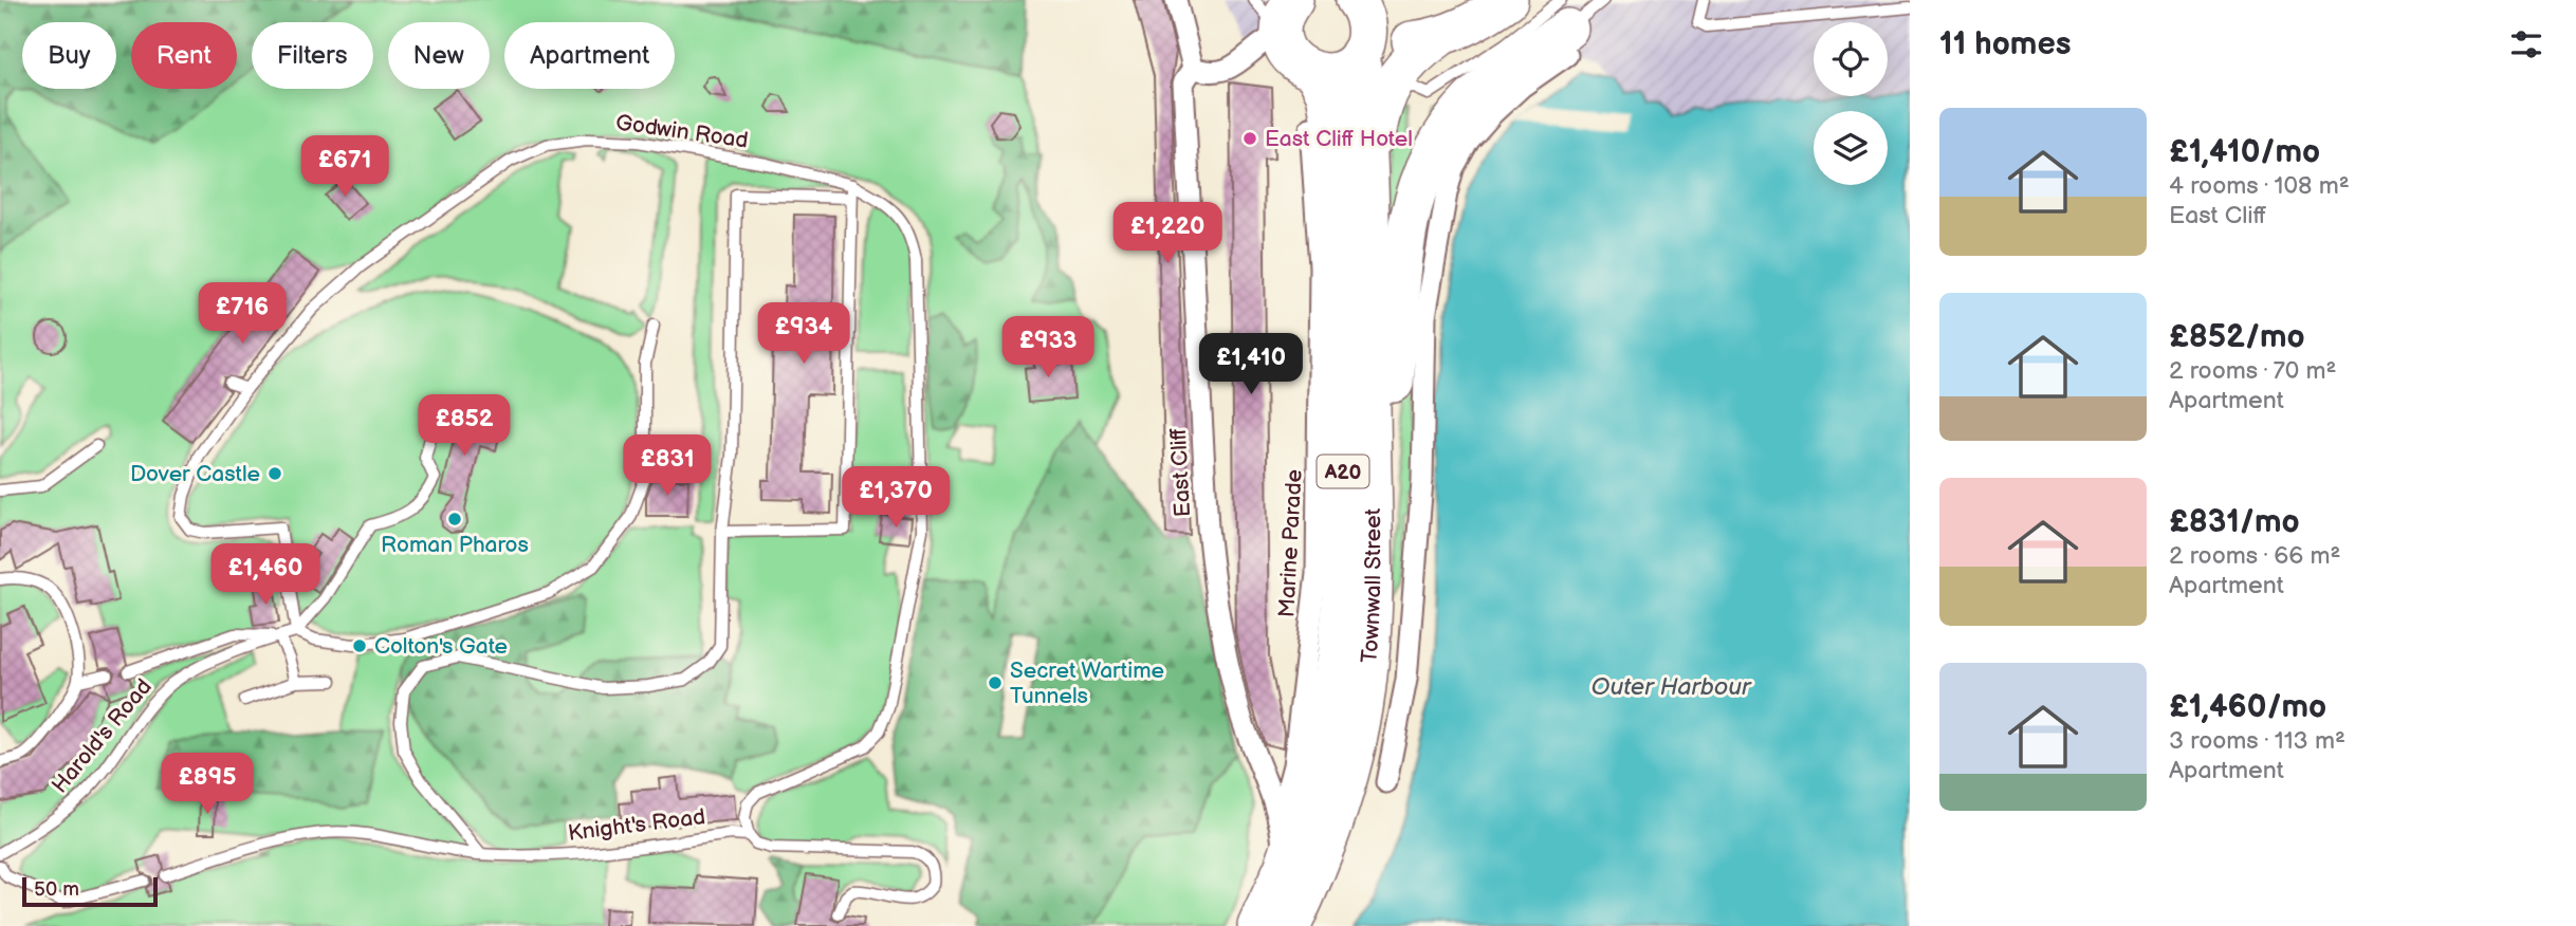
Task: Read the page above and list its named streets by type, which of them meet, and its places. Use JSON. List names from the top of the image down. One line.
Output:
{"streets":{"highway":["A20","Townwall Street"],"street":["East Cliff","Marine Parade"],"lane":["Godwin Road","Harold's Road","Knight's Road"]},"crossings":[["Godwin Road","Knight's Road"],["East Cliff","Marine Parade"],["East Cliff","Townwall Street"],["Marine Parade","Townwall Street"]],"water":["Outer Harbour"],"places":["East Cliff Hotel","Dover Castle","Roman Pharos","Colton's Gate","Secret Wartime Tunnels"],"scale_bar":"50 m","page":{"heading":"11 homes","chip":["Buy","Rent","Filters","New","Apartment"],"list":[{"name":"£1,410/mo","note":"4 rooms · 108 m² · East Cliff"},{"name":"£852/mo","note":"2 rooms · 70 m² · Apartment"},{"name":"£831/mo","note":"2 rooms · 66 m² · Apartment"},{"name":"£1,460/mo","note":"3 rooms · 113 m² · Apartment"}],"price":["£671","£1,220","£716","£934","£933","£1,410","£852","£831","£1,370","£1,460","£895"],"scale":"50 m"}}
